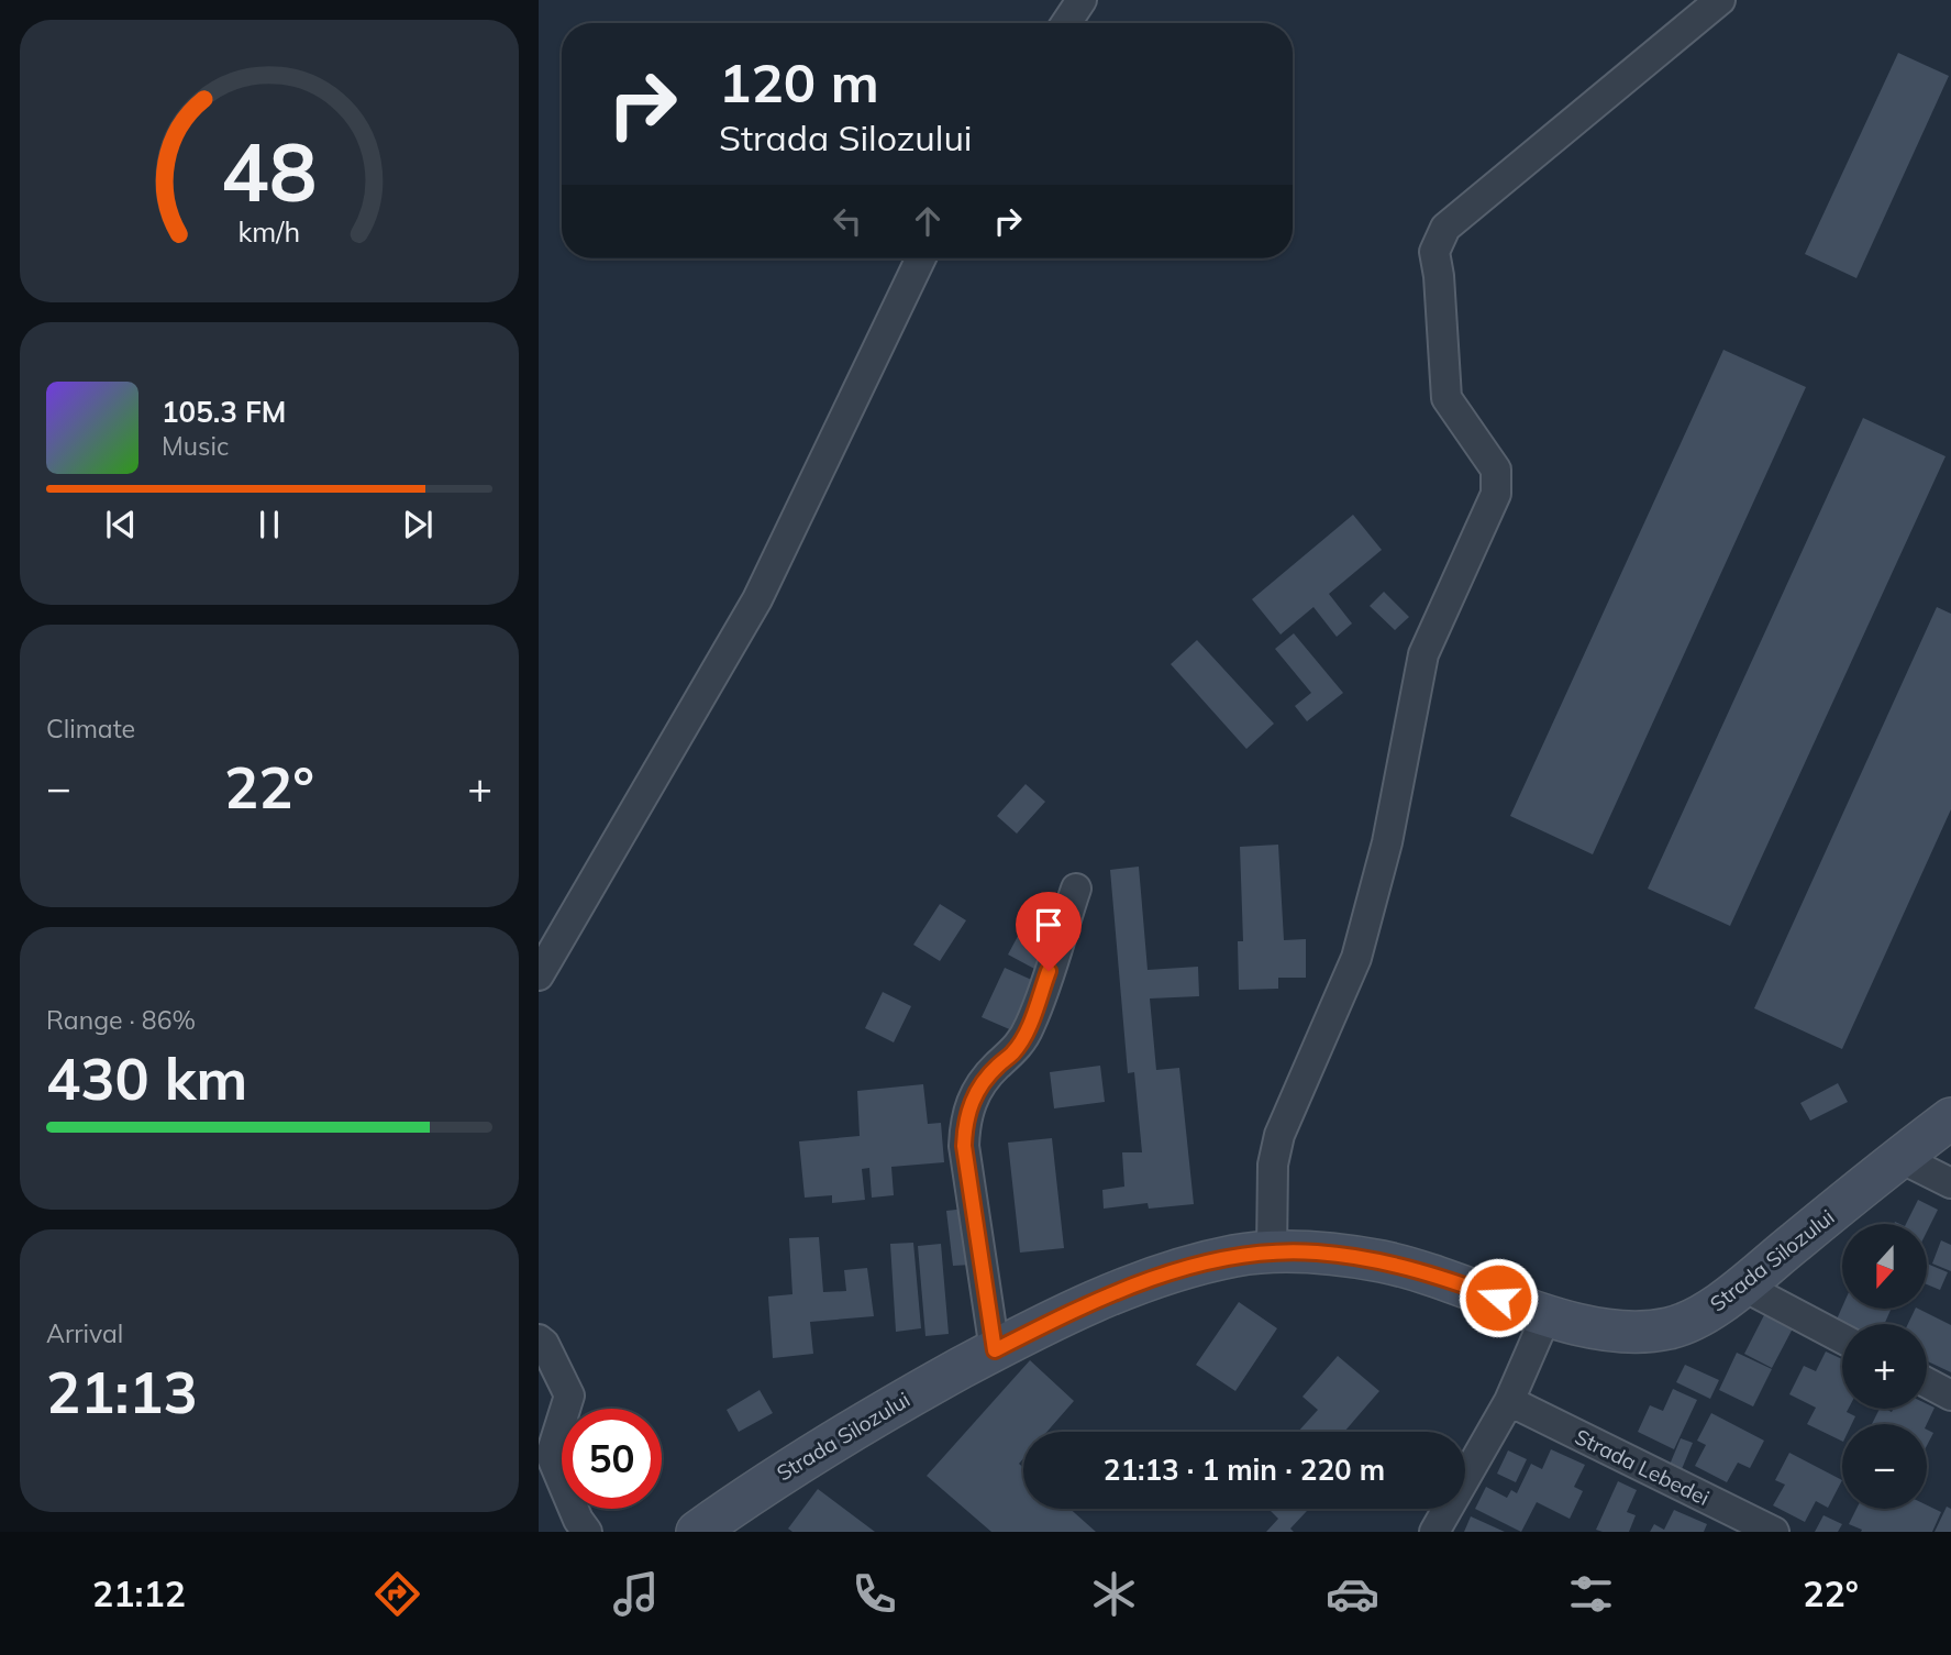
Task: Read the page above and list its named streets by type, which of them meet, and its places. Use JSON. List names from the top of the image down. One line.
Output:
{"streets":{"main road":["Strada Silozului"],"street":["Strada Lebedei"]},"north":"bottom","page":{"turn":["120 m","Strada Silozului"],"song":["105.3 FM","Music"],"tile":["Climate",["Range · 86%","430 km"],["Arrival","21:13"]],"heat":["−","22°","+"],"map_buttons":["+","−"],"limit":"50","trip":"21:13 · 1 min · 220 m","tabs":["21:12","22°"],"gauge":["48","km/h"]}}
